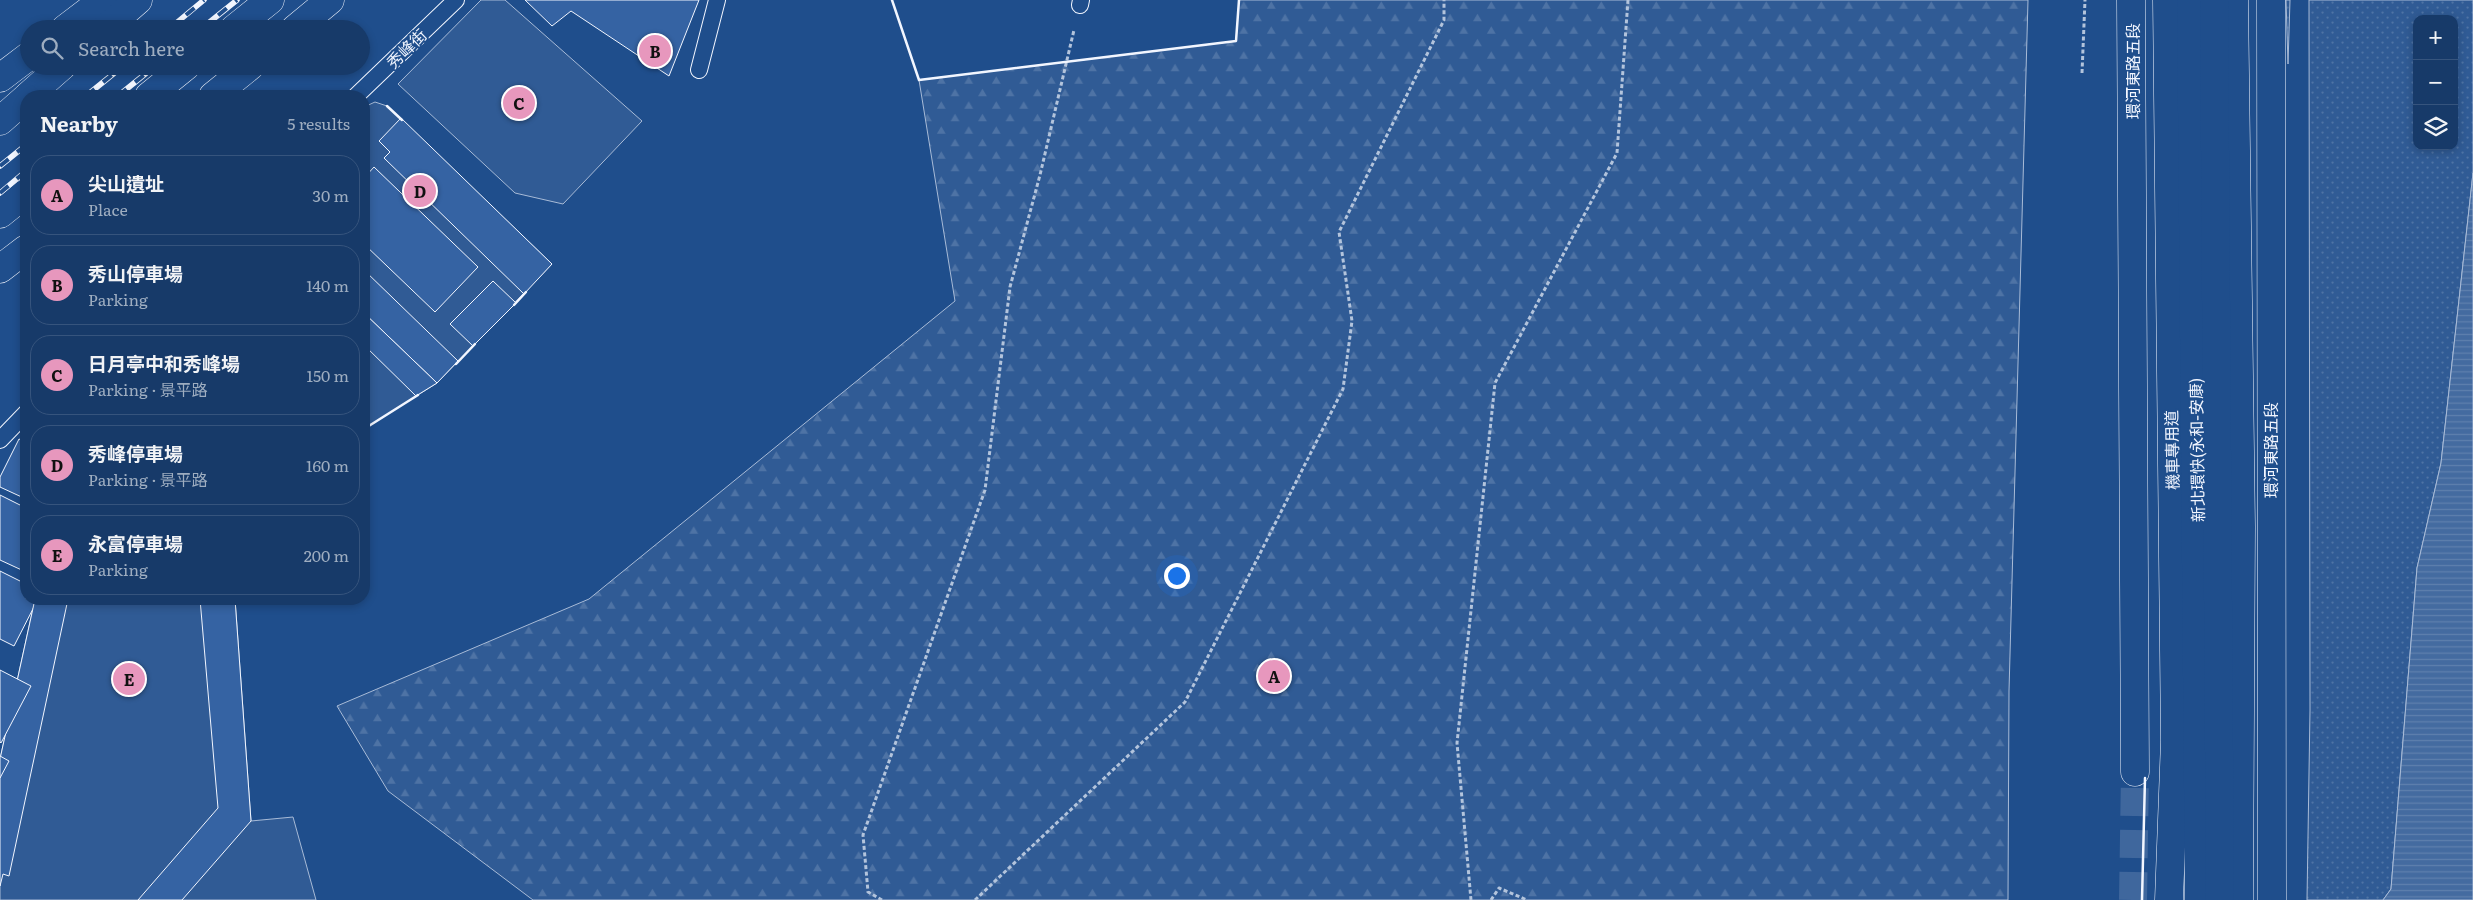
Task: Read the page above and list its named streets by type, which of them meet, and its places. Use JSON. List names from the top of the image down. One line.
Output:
{"streets":{"main road":["環河東路五段","機車專用道","新北環快(永和-安康)"],"lane":["秀峰街"]},"page":{"map_buttons":["+","−"],"search":"Search here","pins":["B","C","D","A","E"],"heading":["Nearby","5 results"],"list":[{"mark":"A","name":"尖山遺址","note":"Place","value":"30 m"},{"mark":"B","name":"秀山停車場","note":"Parking","value":"140 m"},{"mark":"C","name":"日月亭中和秀峰場","note":"Parking · 景平路","value":"150 m"},{"mark":"D","name":"秀峰停車場","note":"Parking · 景平路","value":"160 m"},{"mark":"E","name":"永富停車場","note":"Parking","value":"200 m"}]}}
